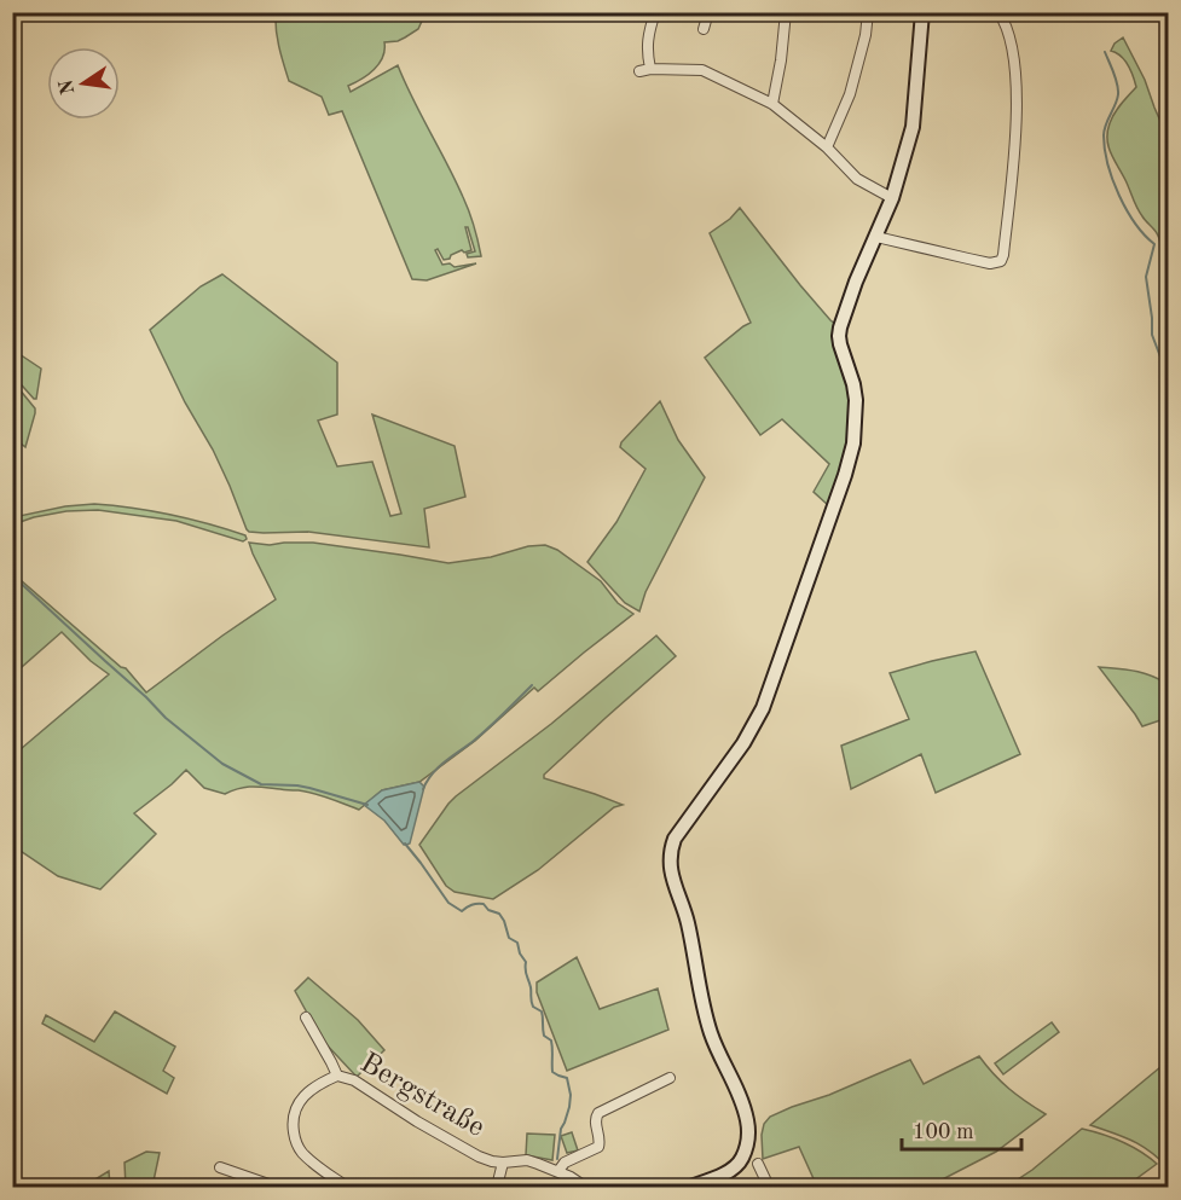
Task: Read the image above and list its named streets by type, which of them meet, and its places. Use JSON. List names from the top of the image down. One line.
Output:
{"streets":{"street":["Bergstraße"]},"scale_bar":"100 m","north":"left"}
